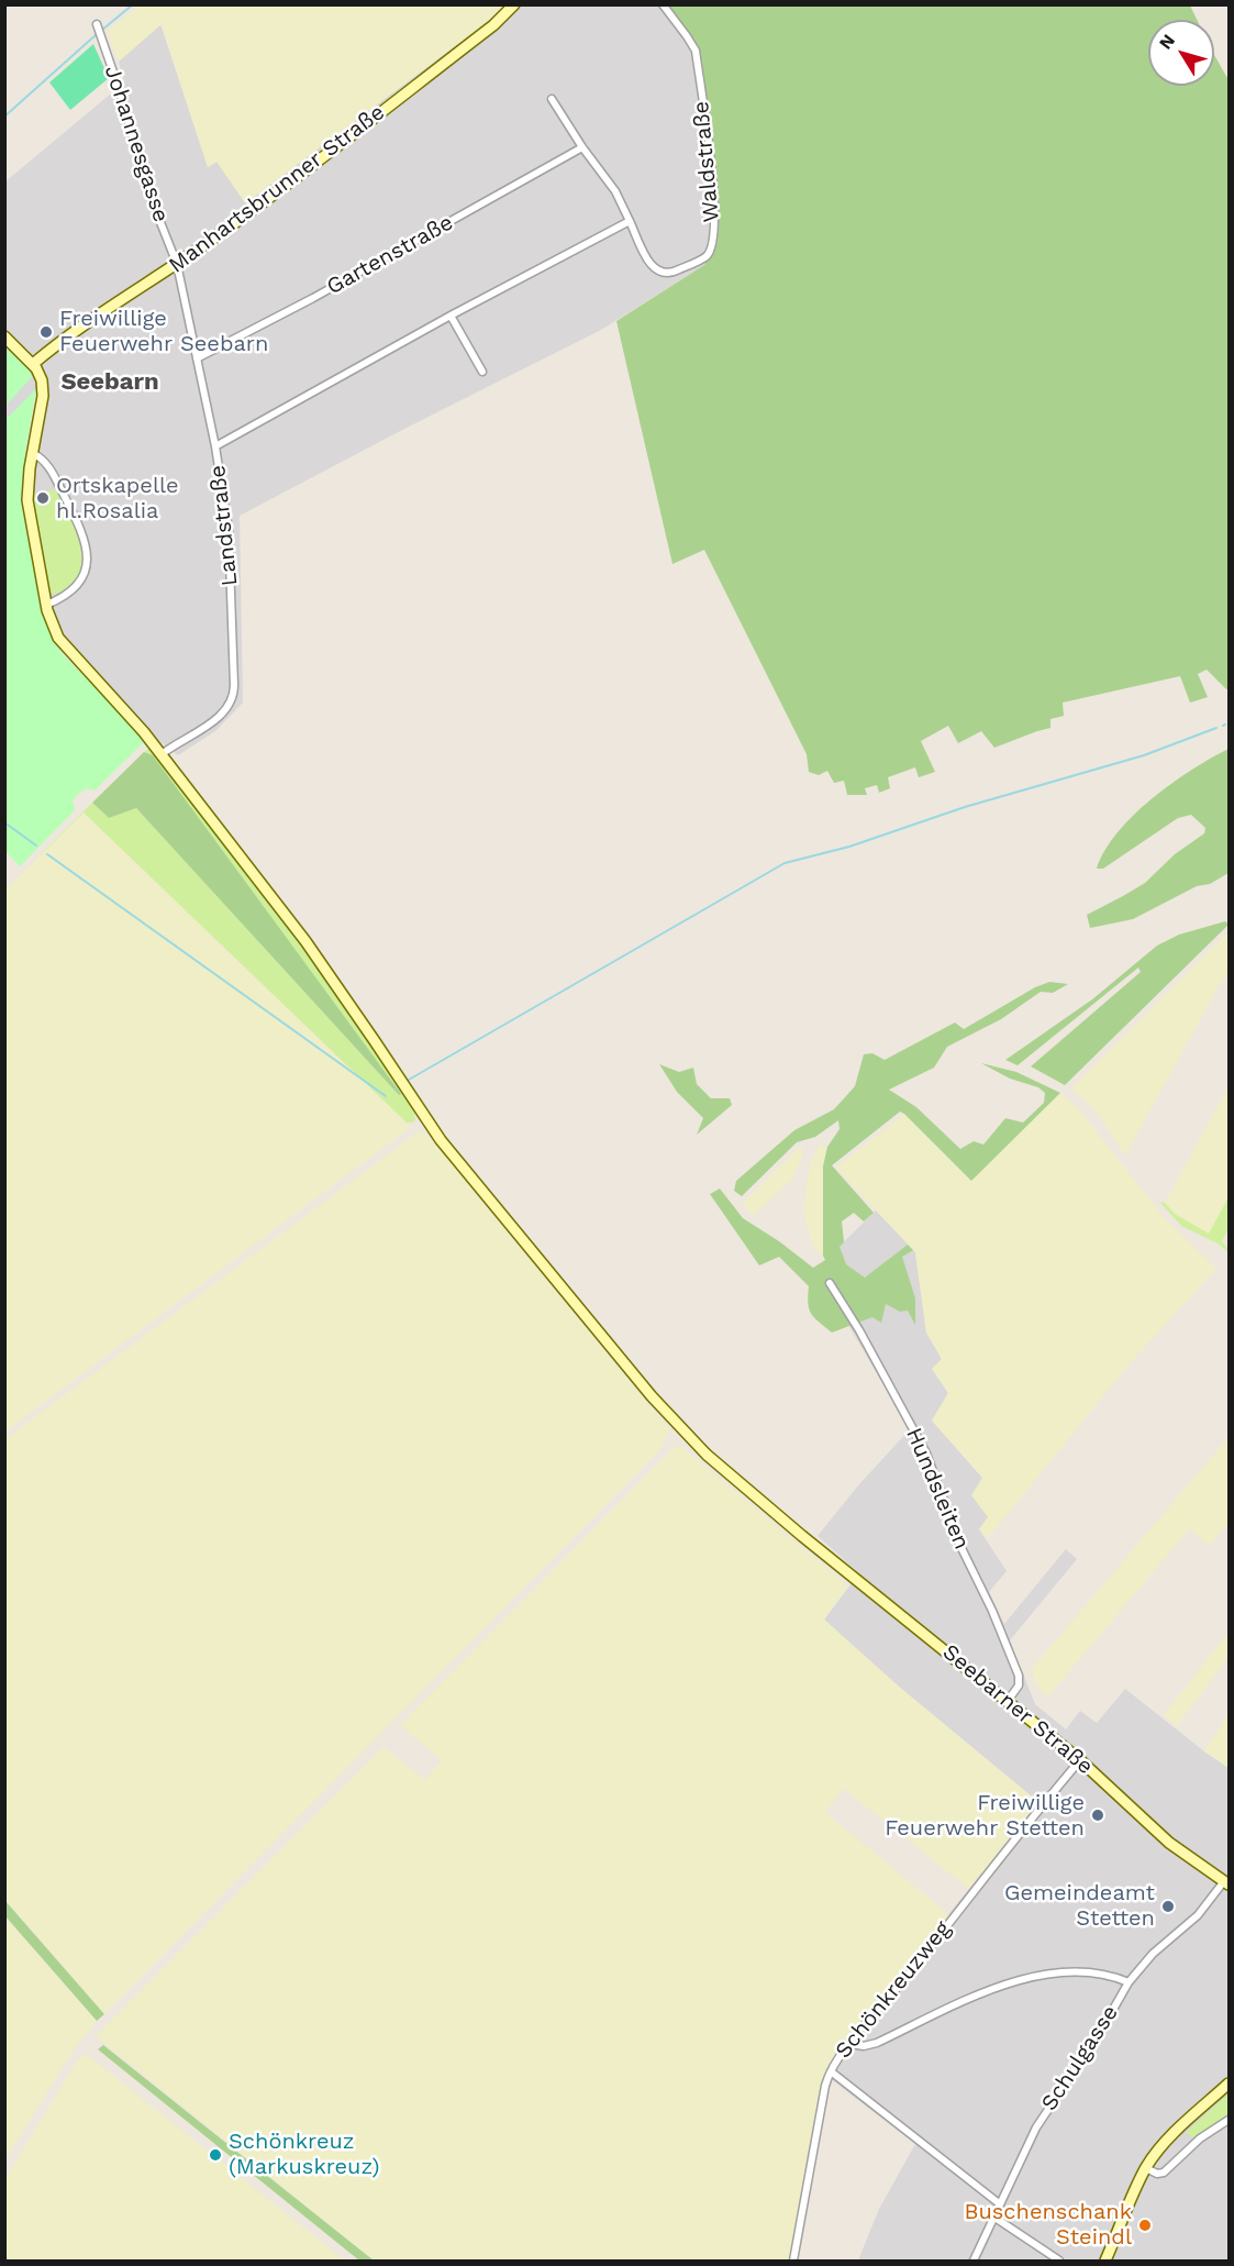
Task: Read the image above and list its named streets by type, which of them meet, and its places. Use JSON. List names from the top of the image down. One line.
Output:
{"streets":{"main road":["Manhartsbrunner Straße","Seebarner Straße"],"street":["Johannesgasse","Waldstraße","Gartenstraße","Landstraße","Hundsleiten","Schönkreuzweg","Schulgasse"]},"crossings":[["Johannesgasse","Manhartsbrunner Straße"],["Johannesgasse","Landstraße"],["Waldstraße","Gartenstraße"],["Manhartsbrunner Straße","Landstraße"],["Manhartsbrunner Straße","Seebarner Straße"],["Gartenstraße","Landstraße"],["Landstraße","Seebarner Straße"],["Hundsleiten","Seebarner Straße"],["Seebarner Straße","Schönkreuzweg"],["Seebarner Straße","Schulgasse"]],"districts":["Seebarn"],"places":["Freiwillige Feuerwehr Seebarn","Ortskapelle hl.Rosalia","Freiwillige Feuerwehr Stetten","Gemeindeamt Stetten","Schönkreuz (Markuskreuz)","Buschenschank Steindl"],"north":"top left"}
